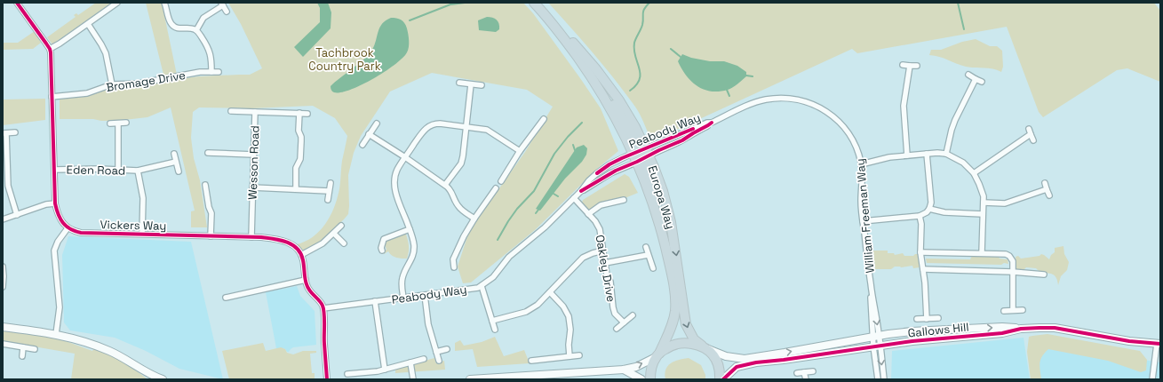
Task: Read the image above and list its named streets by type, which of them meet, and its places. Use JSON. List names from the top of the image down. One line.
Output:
{"streets":{"highway":["Europa Way"],"street":["Bromage Drive","Peabody Way","Wesson Road","Eden Road","William Freeman Way","Vickers Way","Oakley Drive","Gallows Hill"]},"crossings":[["Peabody Way","Europa Way"],["Peabody Way","William Freeman Way"],["Peabody Way","Oakley Drive"],["Wesson Road","Vickers Way"],["Europa Way","Gallows Hill"],["William Freeman Way","Gallows Hill"]],"parks":["Tachbrook Country Park"]}
